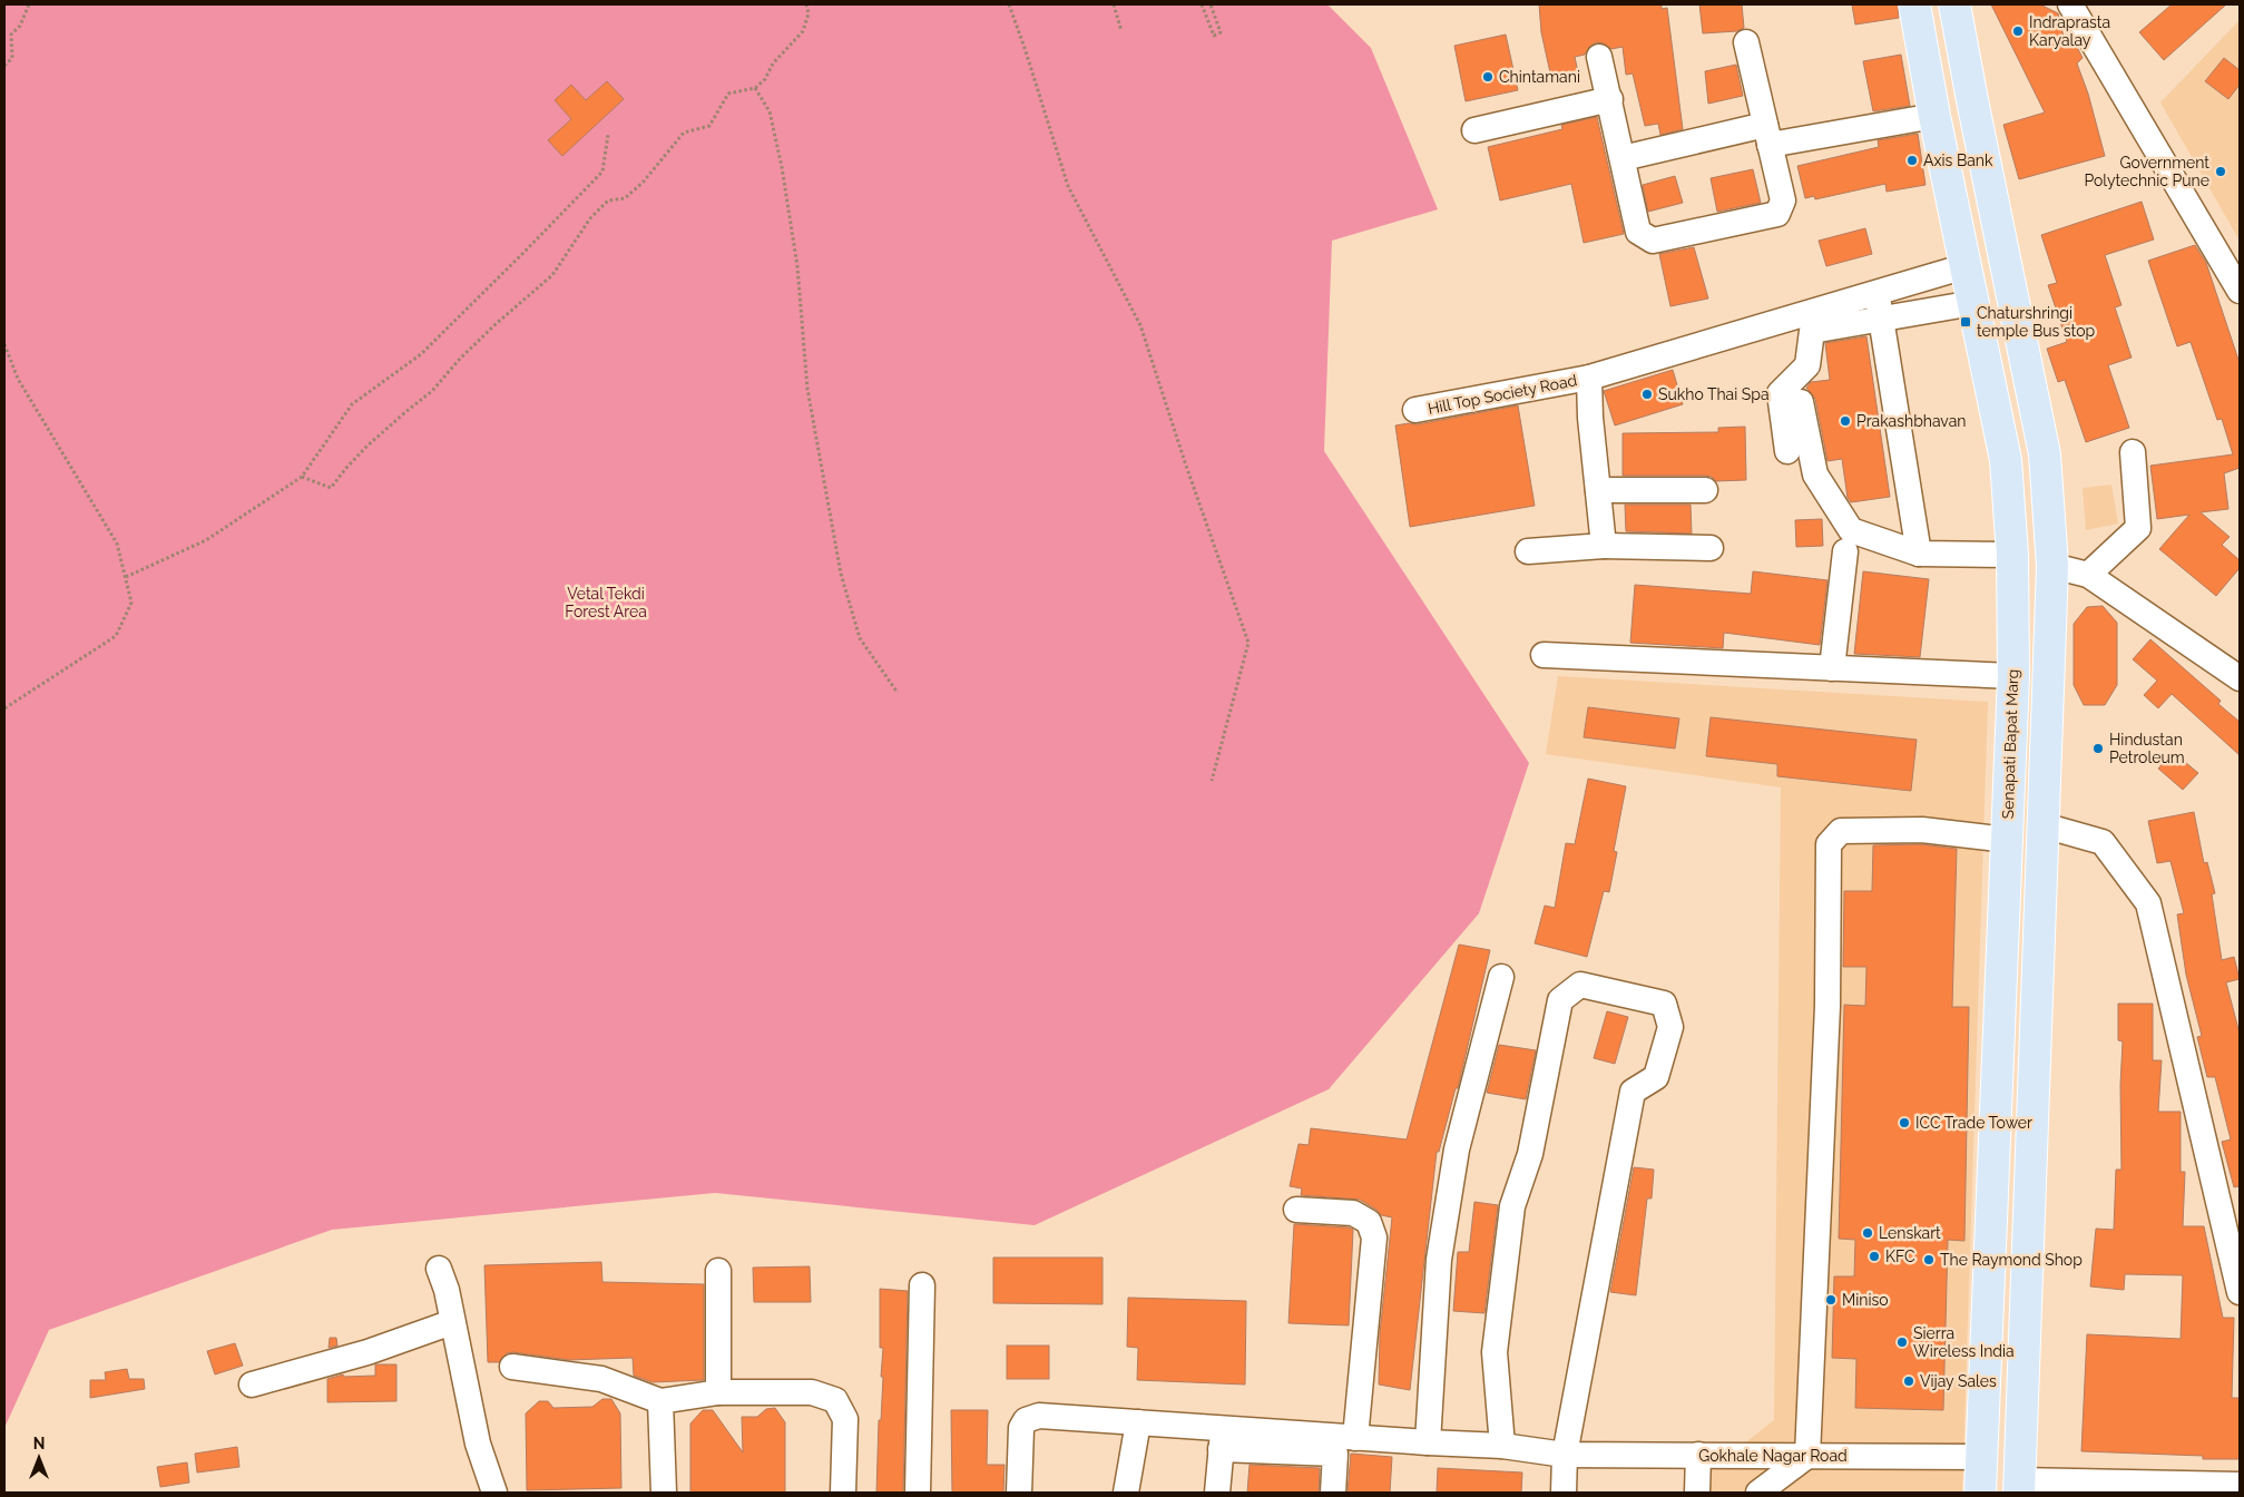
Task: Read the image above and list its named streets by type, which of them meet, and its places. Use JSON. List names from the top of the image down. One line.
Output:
{"streets":{"main road":["Senapati Bapat Marg"],"street":["Hill Top Society Road","Gokhale Nagar Road"]},"crossings":[["Hill Top Society Road","Senapati Bapat Marg"],["Senapati Bapat Marg","Gokhale Nagar Road"]],"parks":["Vetal Tekdi Forest Area"],"places":{"other":["Indraprasta Karyalay","Chintamani","Axis Bank","Government Polytechnic Pune","Sukho Thai Spa","Prakashbhavan","Hindustan Petroleum","ICC Trade Tower","Lenskart","KFC","The Raymond Shop","Miniso","Sierra Wireless India","Vijay Sales"],"transit":["Chaturshringi temple Bus stop"]},"north":"top"}
